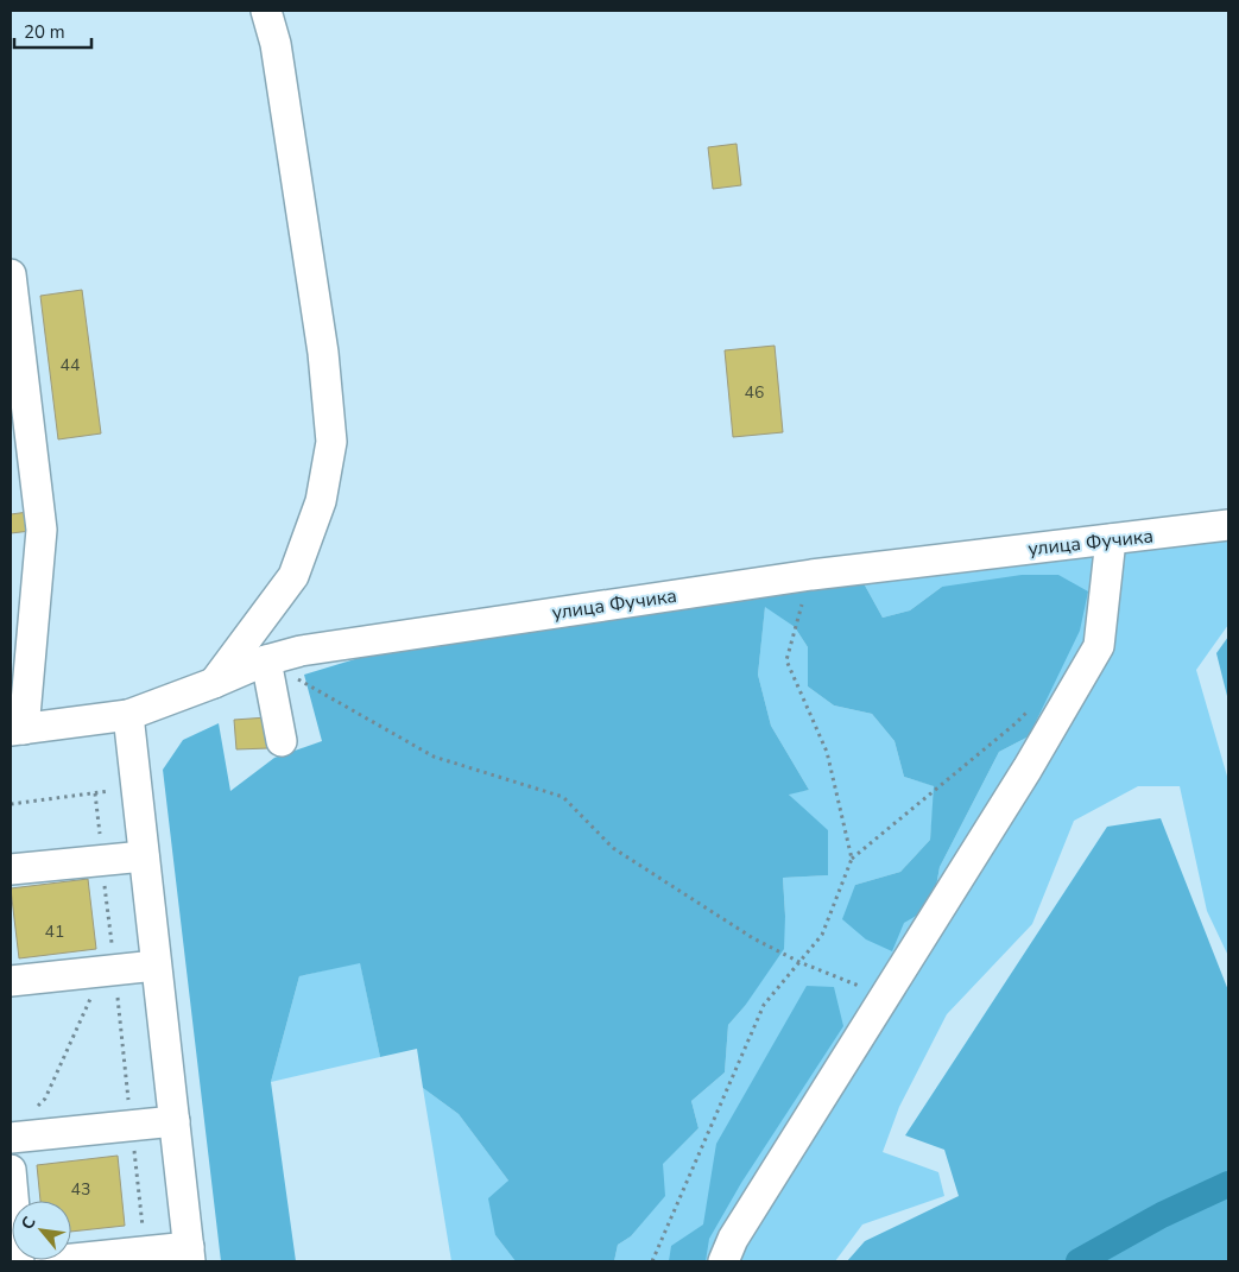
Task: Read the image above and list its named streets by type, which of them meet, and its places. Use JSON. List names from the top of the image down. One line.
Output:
{"streets":{"street":["улица Фучика"]},"house_numbers":["44","46","41","43"],"scale_bar":"20 m","north":"top left"}
